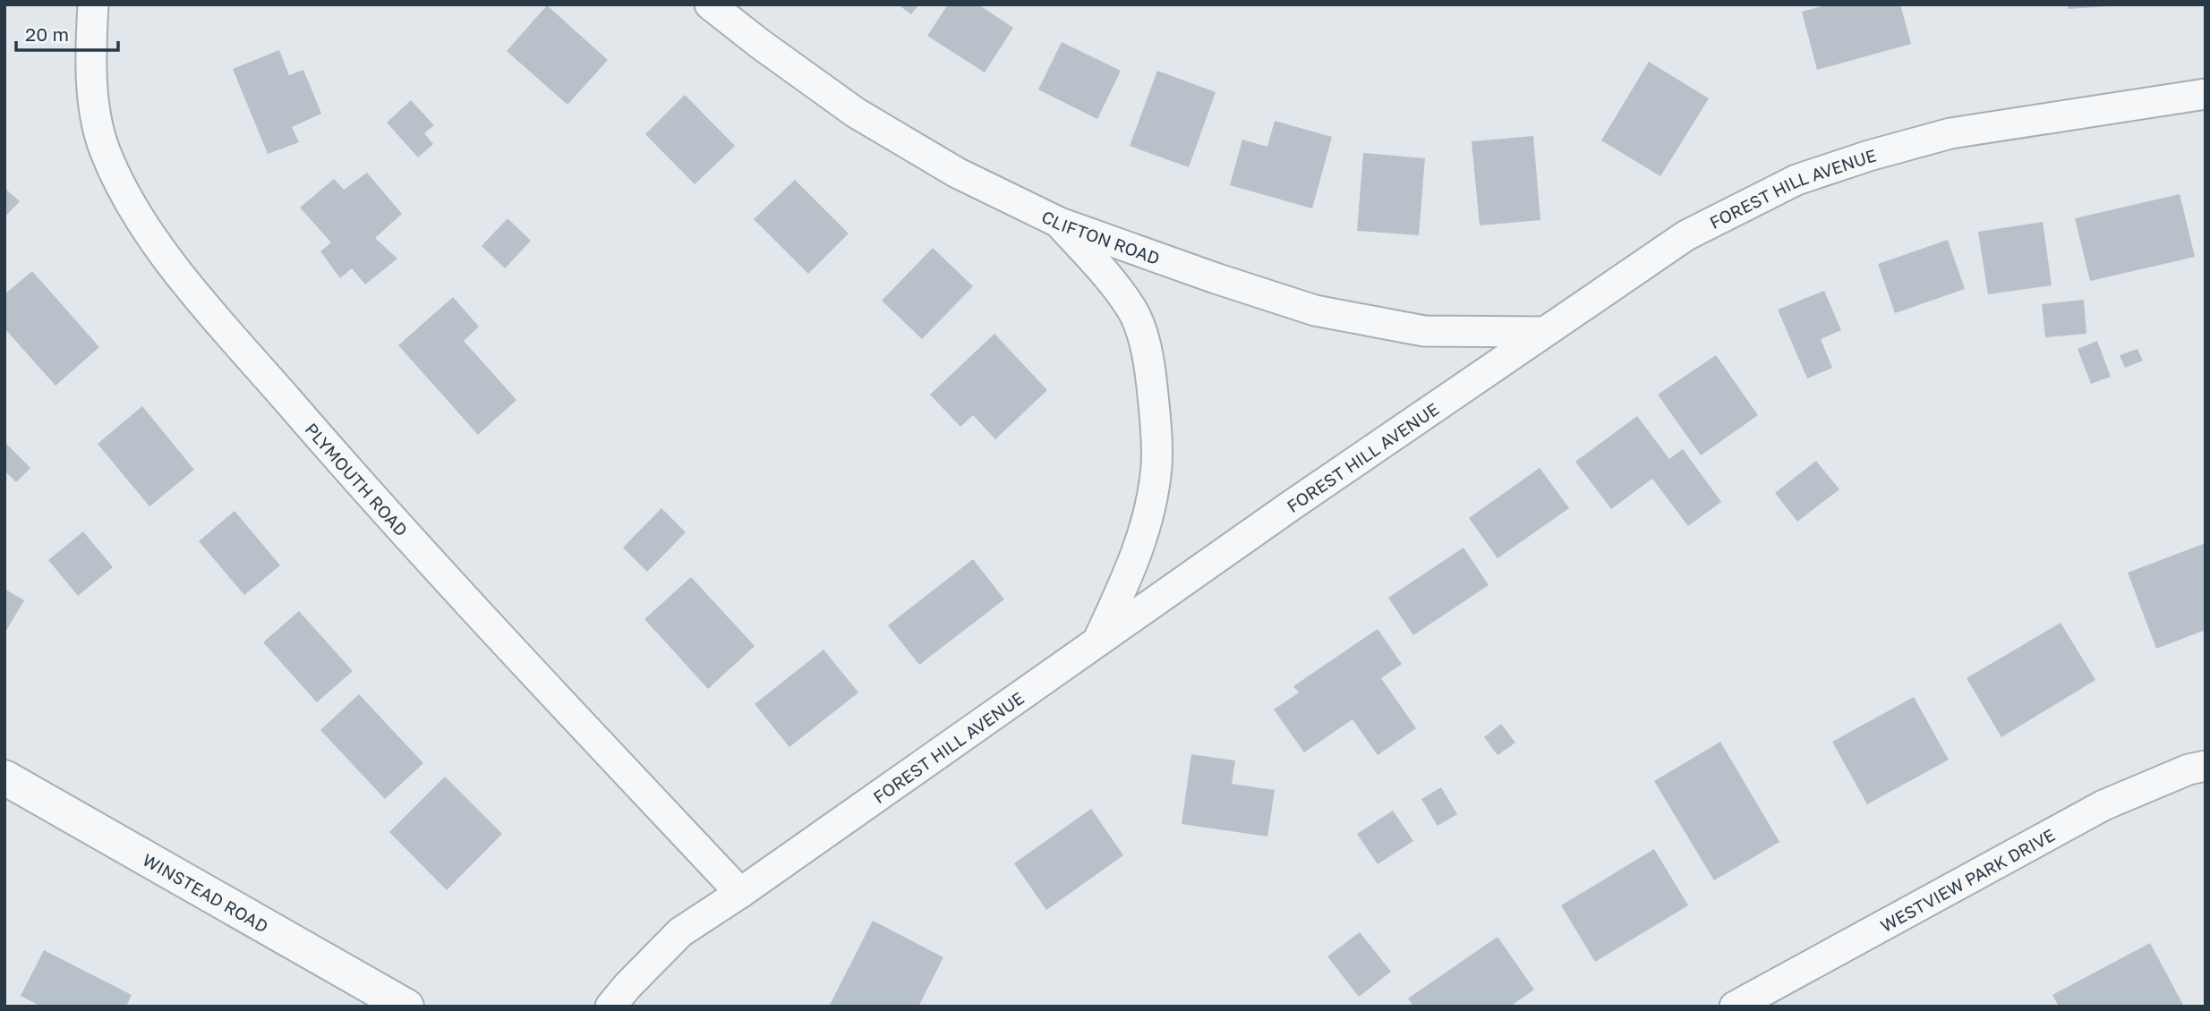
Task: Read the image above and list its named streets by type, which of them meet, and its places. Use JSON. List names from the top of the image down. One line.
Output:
{"streets":{"street":["FOREST HILL AVENUE","CLIFTON ROAD","PLYMOUTH ROAD","WESTVIEW PARK DRIVE","WINSTEAD ROAD"]},"crossings":[["FOREST HILL AVENUE","CLIFTON ROAD"],["FOREST HILL AVENUE","PLYMOUTH ROAD"]],"scale_bar":"20 m"}
